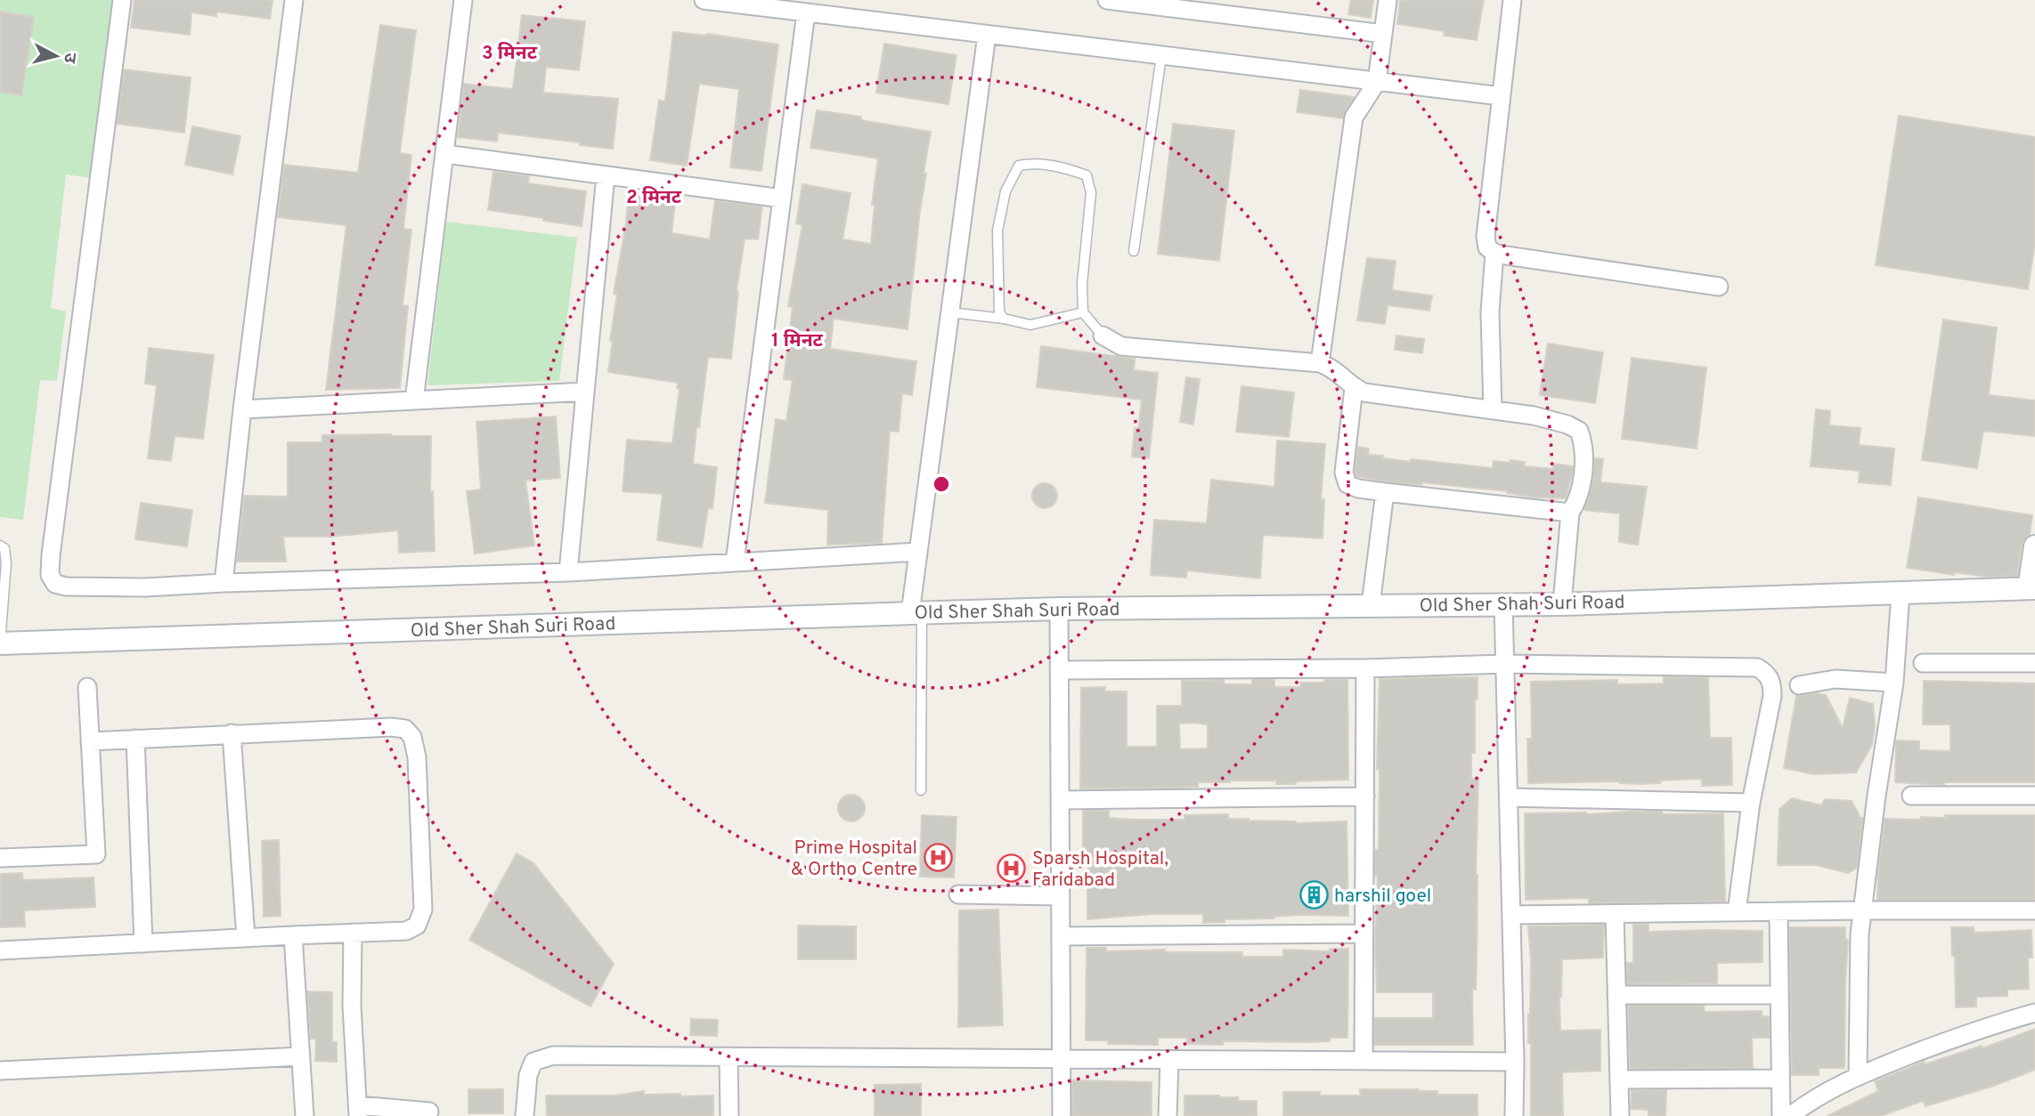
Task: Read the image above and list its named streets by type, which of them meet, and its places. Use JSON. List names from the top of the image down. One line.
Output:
{"streets":{"street":["Old Sher Shah Suri Road"]},"places":{"hospital":["Prime Hospital & Ortho Centre","Sparsh Hospital, Faridabad"],"building":["harshil goel"]},"north":"right","rings":["3 मिनट","2 मिनट","1 मिनट"]}
